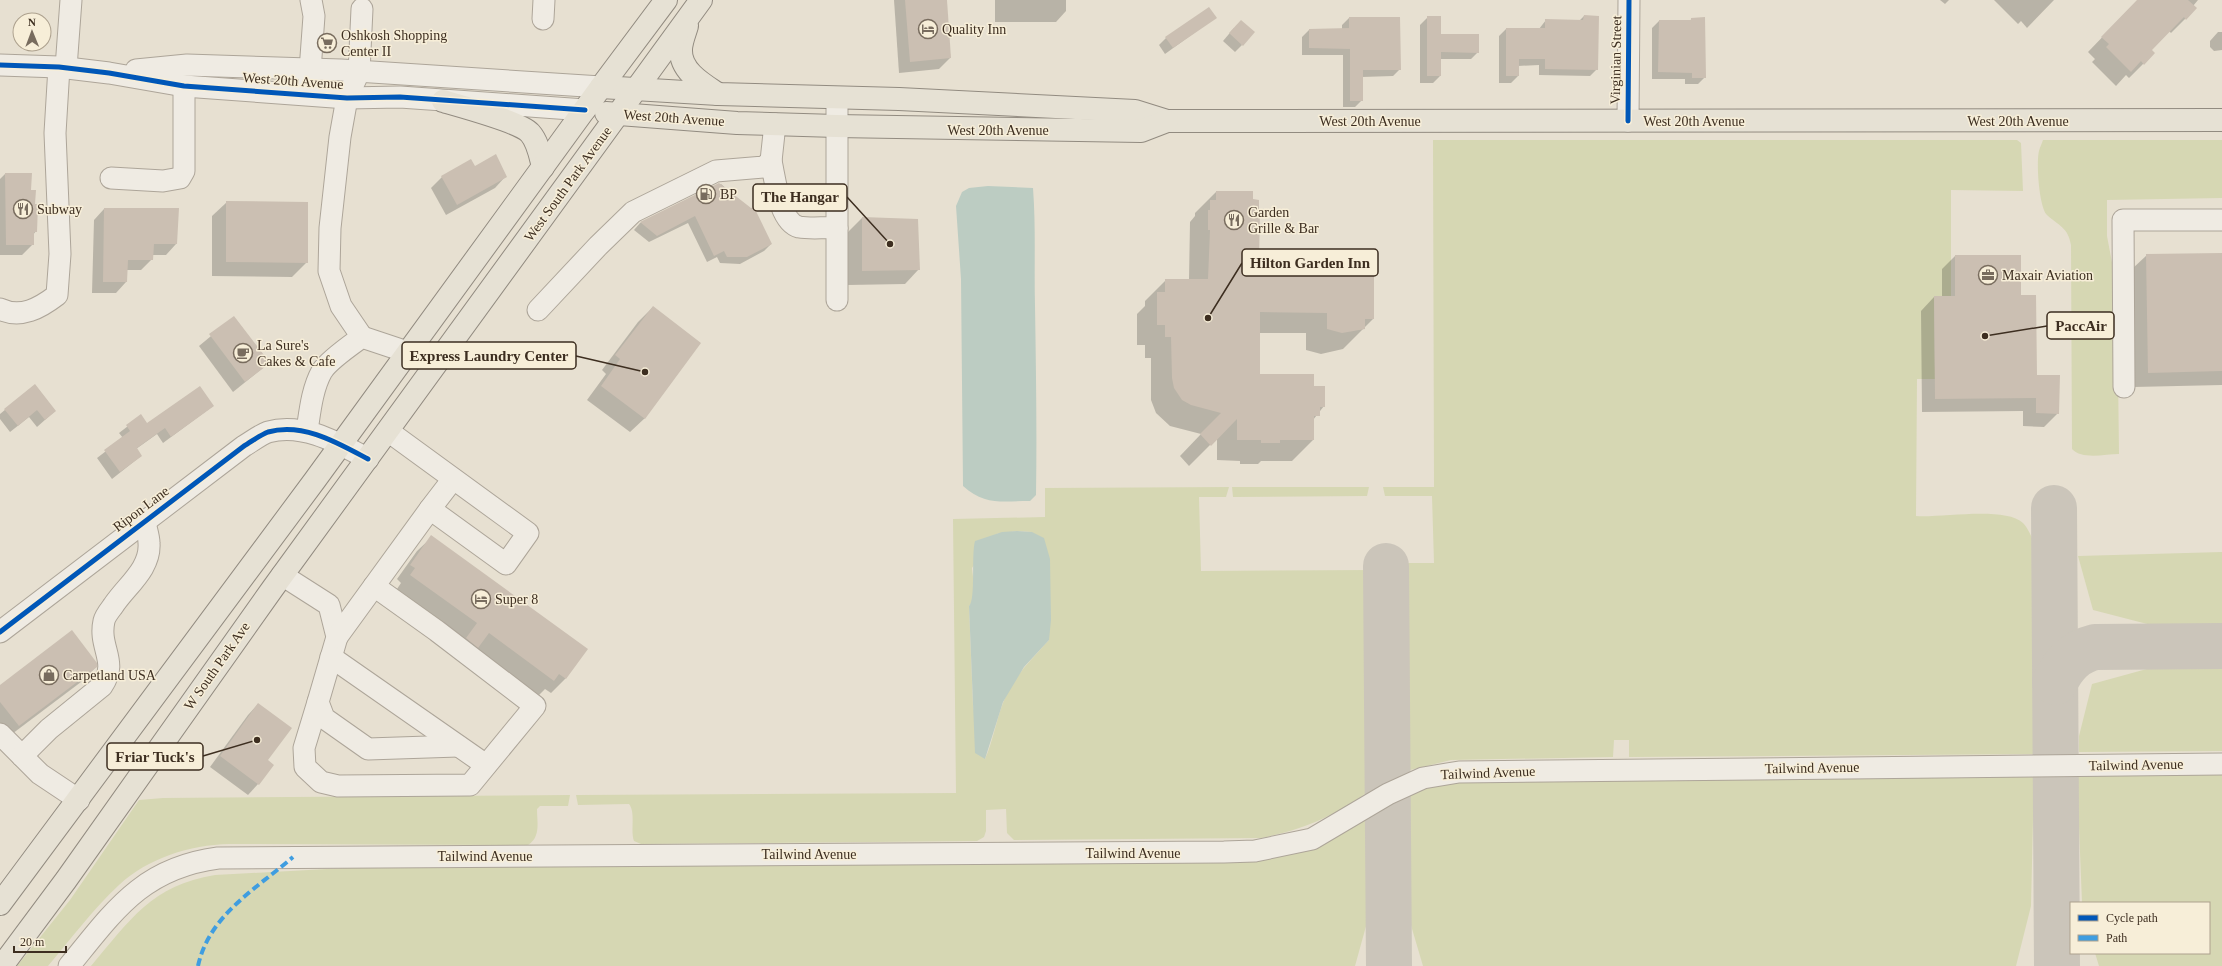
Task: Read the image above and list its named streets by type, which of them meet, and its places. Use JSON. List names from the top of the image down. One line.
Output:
{"streets":{"main road":["West 20th Avenue","West South Park Avenue","W South Park Ave"],"street":["Virginian Street","Ripon Lane","Tailwind Avenue"]},"crossings":[["Virginian Street","West 20th Avenue"],["West 20th Avenue","West South Park Avenue"],["West South Park Avenue","W South Park Ave"],["Ripon Lane","W South Park Ave"]],"places":{"hotel":["Quality Inn","Super 8"],"supermarket":["Oshkosh Shopping Center II"],"fuel station":["BP"],"restaurant":["Subway","Garden Grille & Bar"],"other":["The Hangar","Hilton Garden Inn","PaccAir","Express Laundry Center","Friar Tuck's"],"office":["Maxair Aviation"],"cafe":["La Sure's Cakes & Cafe"],"shop":["Carpetland USA"]},"legend":["Cycle path","Path"],"scale_bar":"20 m","north":"top"}
